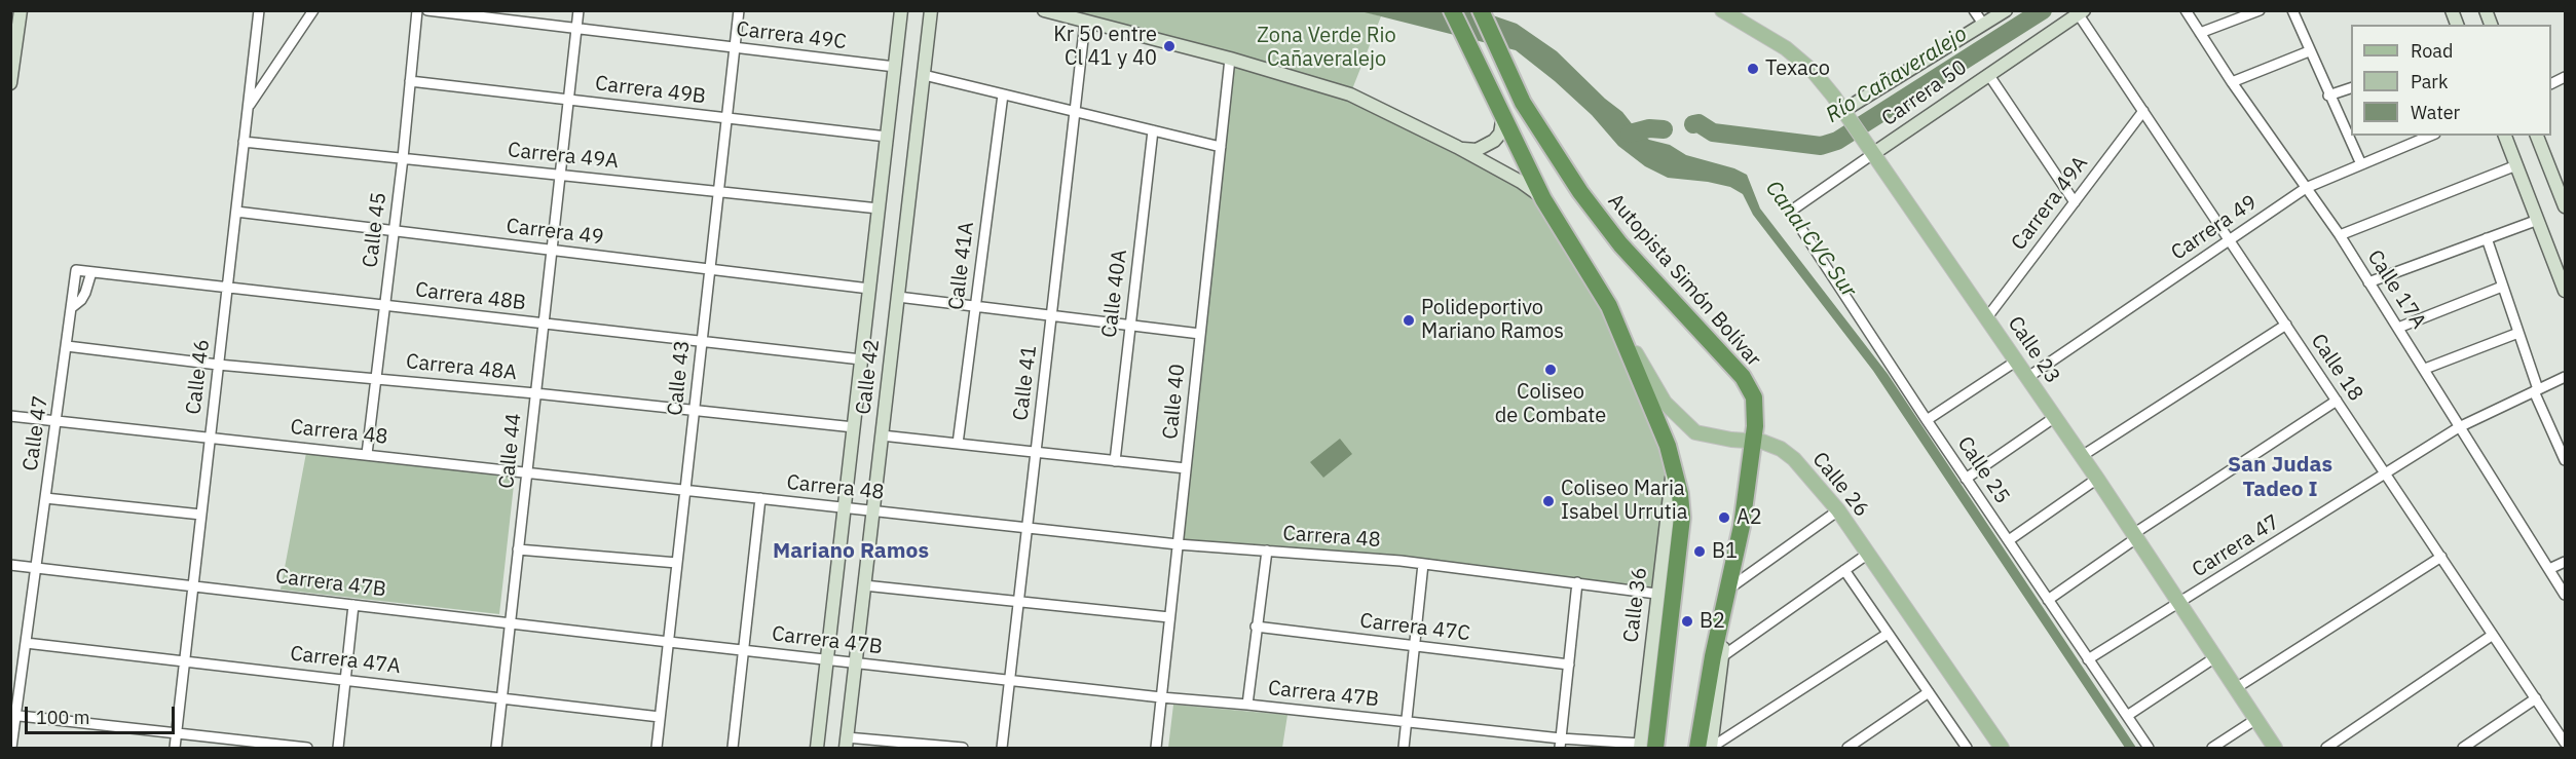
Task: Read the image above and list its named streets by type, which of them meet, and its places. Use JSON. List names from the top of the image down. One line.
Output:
{"streets":{"highway":["Autopista Simón Bolívar"],"main road":["Calle 23","Calle 26"],"street":["Carrera 49C","Carrera 49B","Carrera 50","Carrera 49A","Carrera 49","Calle 45","Calle 41A","Calle 17A","Calle 40A","Carrera 48B","Carrera 48A","Calle 18","Calle 46","Calle 42","Calle 43","Calle 41","Calle 40","Carrera 48","Calle 47","Calle 44","Calle 25","Carrera 47","Carrera 47B","Calle 36","Carrera 47C","Carrera 47A"]},"crossings":[["Carrera 49C","Calle 42"],["Carrera 49C","Calle 43"],["Carrera 49C","Calle 44"],["Carrera 49B","Calle 45"],["Carrera 49B","Calle 42"],["Carrera 49B","Calle 43"],["Carrera 49B","Calle 44"],["Carrera 50","Calle 23"],["Carrera 50","Calle 18"],["Carrera 50","Calle 25"],["Carrera 49A","Calle 45"],["Carrera 49A","Calle 23"],["Carrera 49A","Calle 18"],["Carrera 49A","Calle 46"],["Carrera 49A","Calle 42"],["Carrera 49A","Calle 43"],["Carrera 49A","Calle 44"],["Carrera 49","Calle 45"],["Carrera 49","Calle 17A"],["Carrera 49","Calle 23"],["Carrera 49","Calle 18"],["Carrera 49","Calle 46"],["Carrera 49","Calle 42"],["Carrera 49","Calle 43"],["Carrera 49","Calle 44"],["Calle 45","Carrera 48B"],["Calle 45","Carrera 48A"],["Calle 45","Carrera 48"],["Autopista Simón Bolívar","Calle 26"],["Calle 17A","Carrera 47"],["Carrera 48B","Calle 46"],["Carrera 48B","Calle 42"],["Carrera 48B","Calle 43"],["Carrera 48B","Calle 47"],["Carrera 48B","Calle 44"],["Calle 23","Carrera 47"],["Carrera 48A","Calle 46"],["Carrera 48A","Calle 42"],["Carrera 48A","Calle 43"],["Carrera 48A","Calle 47"],["Carrera 48A","Calle 44"],["Calle 18","Carrera 47"],["Calle 46","Carrera 48"],["Calle 46","Carrera 47B"],["Calle 46","Carrera 47A"],["Calle 42","Carrera 48"],["Calle 42","Carrera 47B"],["Calle 43","Carrera 48"],["Calle 43","Carrera 47B"],["Calle 43","Carrera 47A"],["Calle 41","Carrera 48"],["Calle 41","Carrera 47B"],["Calle 40","Carrera 48"],["Calle 40","Carrera 47B"],["Carrera 48","Calle 47"],["Carrera 48","Calle 44"],["Carrera 48","Calle 36"],["Calle 47","Carrera 47B"],["Calle 47","Carrera 47A"],["Calle 44","Carrera 47B"],["Calle 44","Carrera 47A"],["Calle 25","Carrera 47"],["Carrera 47B","Calle 36"]],"districts":["San Judas Tadeo I","Mariano Ramos"],"water":["Río Cañaveralejo","Canal CVC Sur"],"parks":["Zona Verde Rio Cañaveralejo"],"places":["Kr 50 entre Cl 41 y 40","Texaco","Polideportivo Mariano Ramos","Coliseo de Combate","Coliseo Maria Isabel Urrutia","A2","B1","B2"],"legend":["Road","Park","Water"],"scale_bar":"100 m"}
